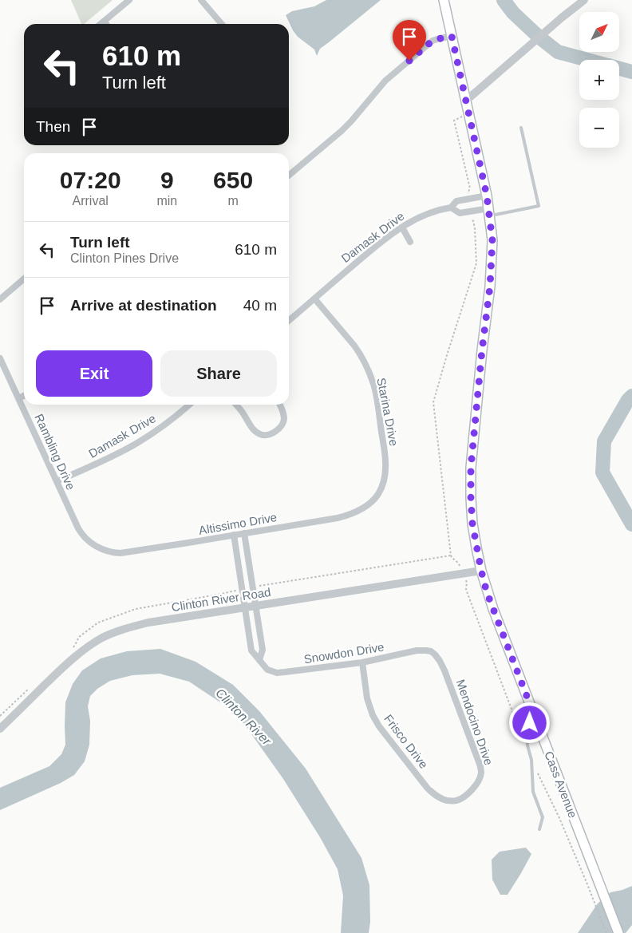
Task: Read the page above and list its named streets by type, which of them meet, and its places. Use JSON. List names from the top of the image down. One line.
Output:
{"streets":{"main road":["Cass Avenue"],"street":["Damask Drive","Starina Drive","Rambling Drive","Altissimo Drive","Clinton River Road","Snowdon Drive","Mendocino Drive","Frisco Drive"]},"crossings":[["Damask Drive","Starina Drive"],["Damask Drive","Rambling Drive"],["Damask Drive","Cass Avenue"],["Starina Drive","Altissimo Drive"],["Rambling Drive","Altissimo Drive"],["Altissimo Drive","Snowdon Drive"],["Clinton River Road","Snowdon Drive"],["Clinton River Road","Cass Avenue"],["Snowdon Drive","Mendocino Drive"],["Snowdon Drive","Frisco Drive"],["Mendocino Drive","Frisco Drive"]],"water":["Clinton River"],"north":"top right","page":{"map_buttons":["+","−"],"turn":["610 m","Turn left"],"then":"Then","eta":["07:20","Arrival","9","min","650","m"],"list":[{"name":"Turn left","note":"Clinton Pines Drive","value":"610 m"},{"name":"Arrive at destination","value":"40 m"}],"buttons":["Exit","Share"]}}
